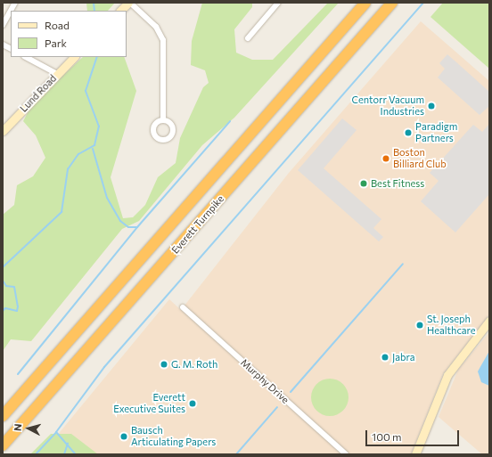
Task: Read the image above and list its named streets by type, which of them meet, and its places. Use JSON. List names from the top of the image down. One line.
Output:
{"streets":{"highway":["Everett Turnpike"],"street":["Lund Road","Murphy Drive"]},"places":["Centorr Vacuum Industries","Paradigm Partners","Boston Billiard Club","Best Fitness","St. Joseph Healthcare","Jabra","G. M. Roth","Everett Executive Suites","Bausch Articulating Papers"],"legend":["Road","Park"],"scale_bar":"100 m","north":"left"}
